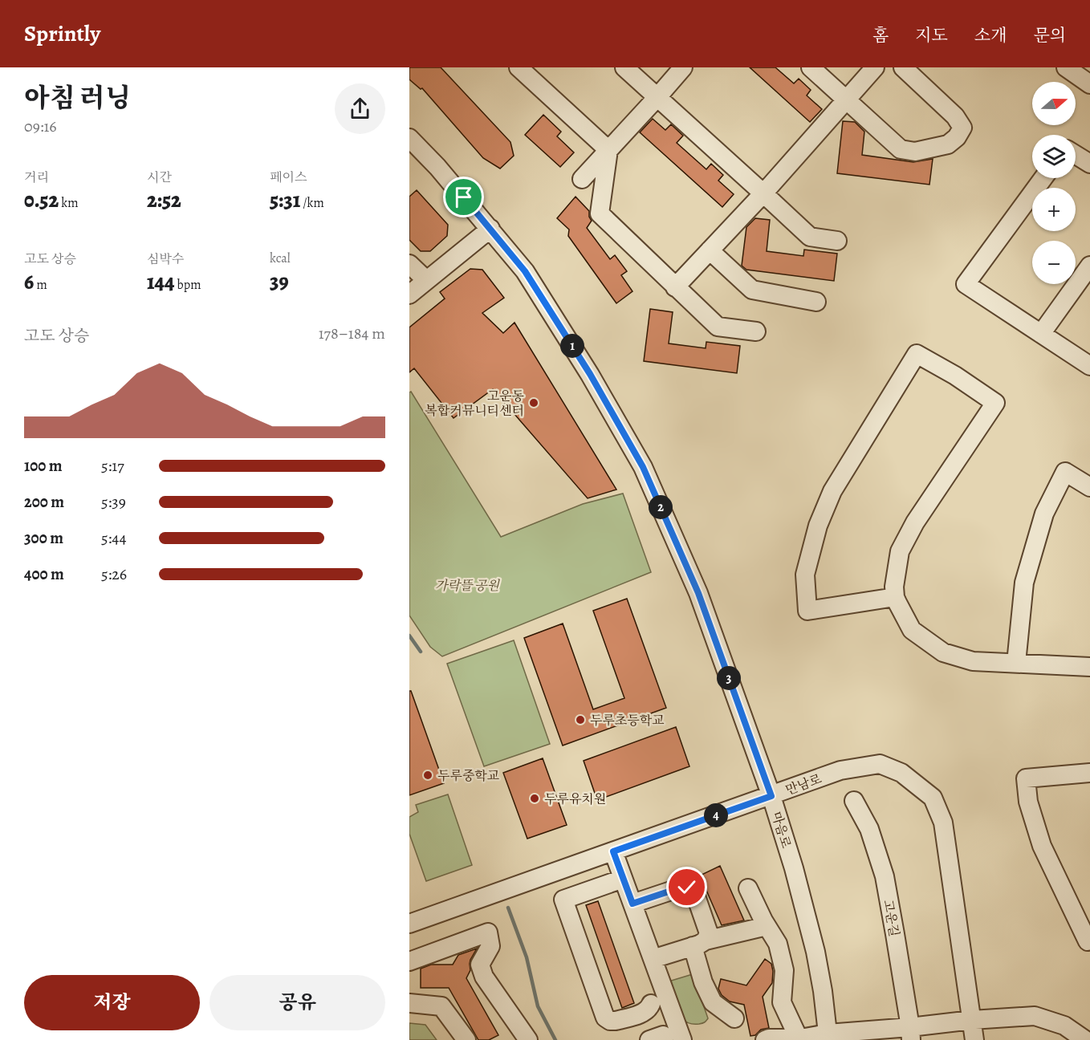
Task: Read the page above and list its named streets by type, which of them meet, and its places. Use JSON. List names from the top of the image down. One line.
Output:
{"streets":{"street":["만남로","마음로","고운길"]},"crossings":[["만남로","마음로"]],"parks":["가락뜰 공원"],"places":["고운동 복합커뮤니티센터","두루초등학교","두루중학교","두루유치원"],"north":"right","page":{"header":"Sprintly","nav":["홈","지도","소개","문의"],"heading":["아침 러닝","09:16"],"map_buttons":["+","−"],"stats":[["거리","0.52 km"],["시간","2:52"],["페이스","5:31 /km"],["고도 상승","6 m"],["심박수","144 bpm"],["kcal","39"]],"chart":["고도 상승","178–184 m"],"pins":["1","2","3","4"],"list":[{"name":"100 m","note":"5:17"},{"name":"200 m","note":"5:39"},{"name":"300 m","note":"5:44"},{"name":"400 m","note":"5:26"}],"buttons":["저장","공유"]}}
